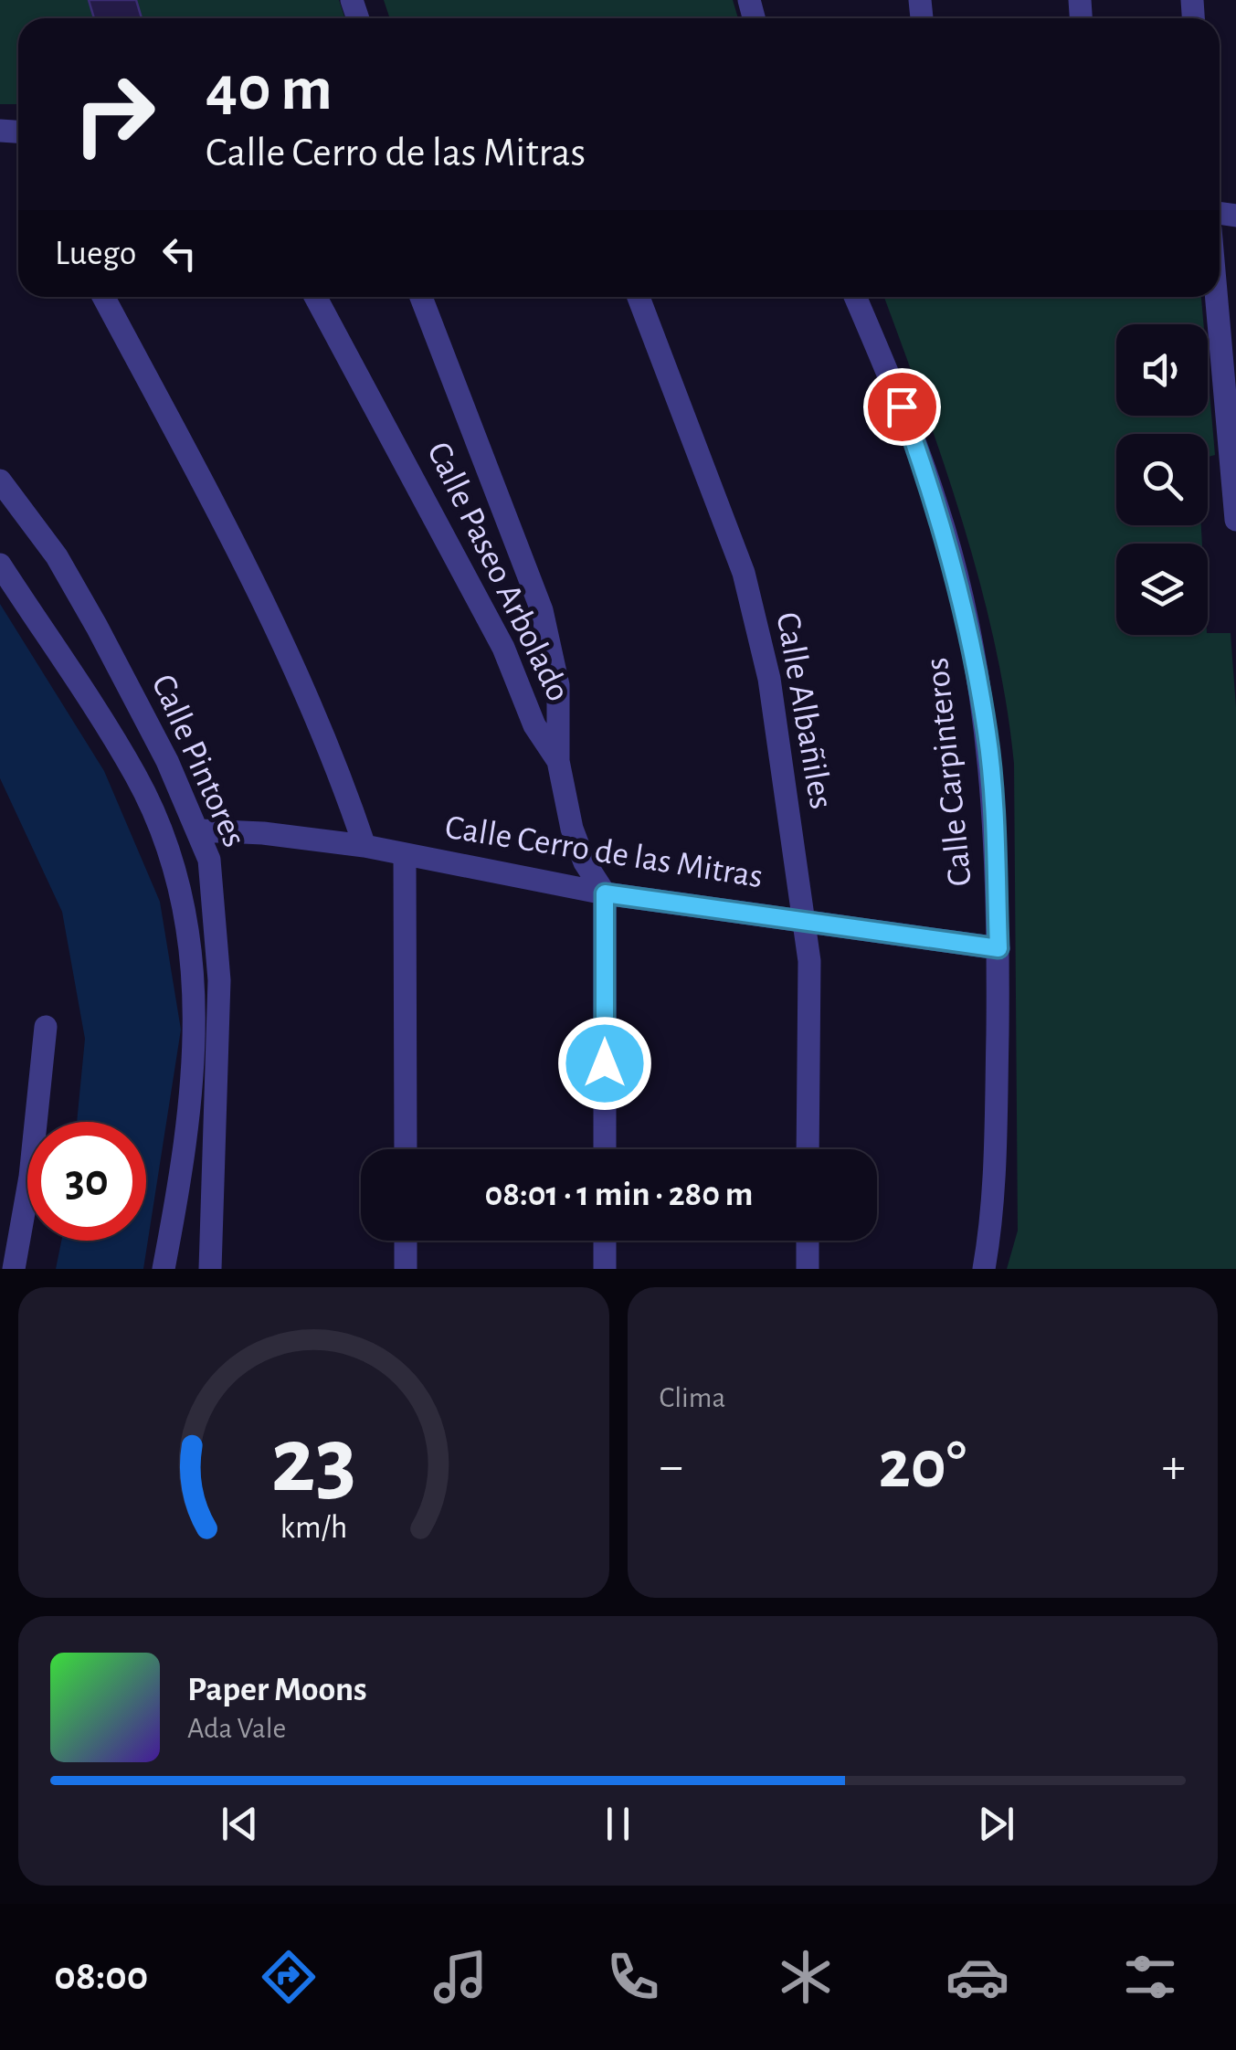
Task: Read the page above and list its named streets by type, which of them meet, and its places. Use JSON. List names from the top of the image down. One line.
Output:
{"streets":{"street":["Calle Paseo Arbolado","Calle Albañiles","Calle Pintores","Calle Carpinteros","Calle Cerro de las Mitras"]},"crossings":[["Calle Paseo Arbolado","Calle Cerro de las Mitras"],["Calle Albañiles","Calle Cerro de las Mitras"],["Calle Pintores","Calle Cerro de las Mitras"],["Calle Carpinteros","Calle Cerro de las Mitras"]],"page":{"turn":["40 m","Calle Cerro de las Mitras"],"then":"Luego","limit":"30","trip":"08:01 · 1 min · 280 m","tile":"Clima","heat":["−","20°","+"],"song":["Paper Moons","Ada Vale"],"tabs":"08:00","gauge":["23","km/h"]}}
